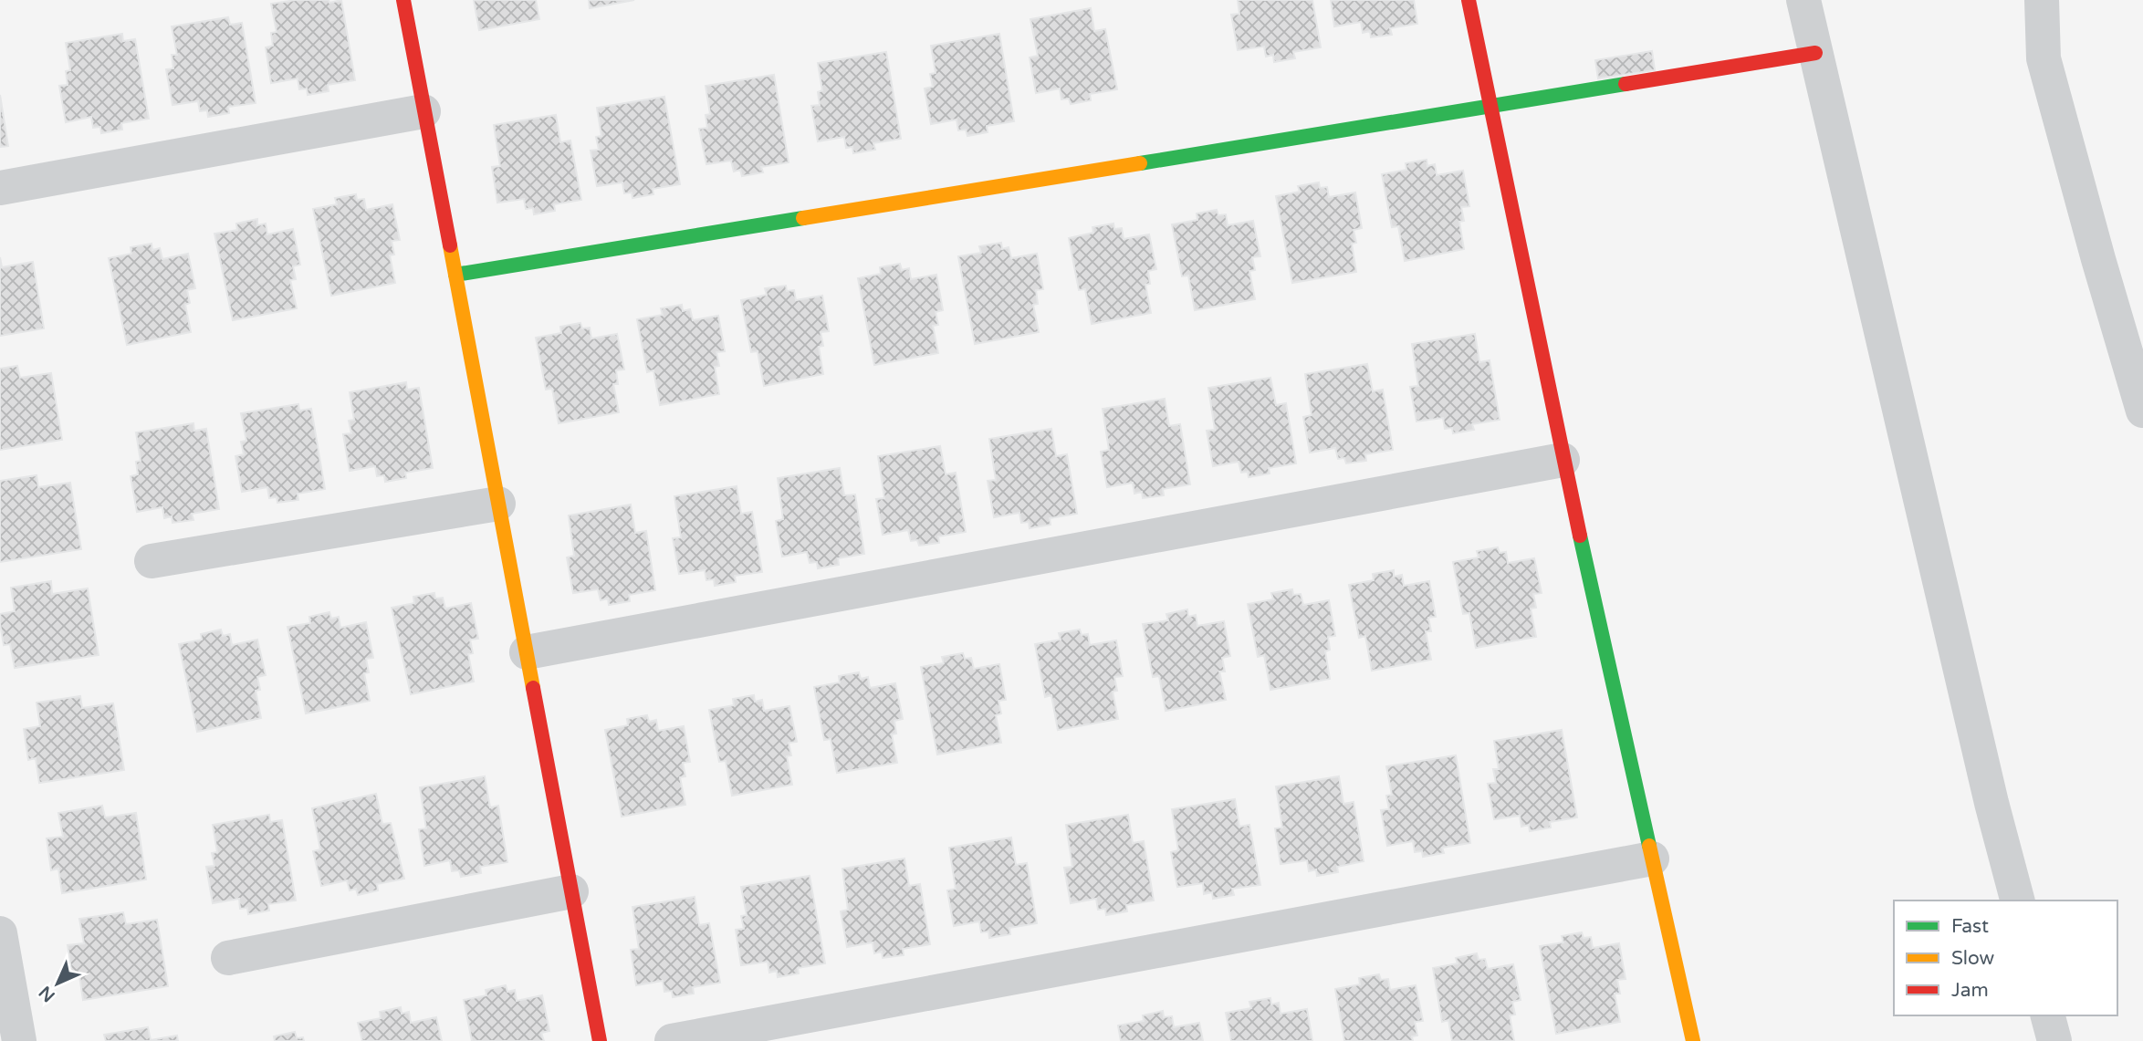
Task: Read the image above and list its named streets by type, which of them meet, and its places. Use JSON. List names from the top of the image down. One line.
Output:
{"legend":["Fast","Slow","Jam"],"north":"bottom left"}
